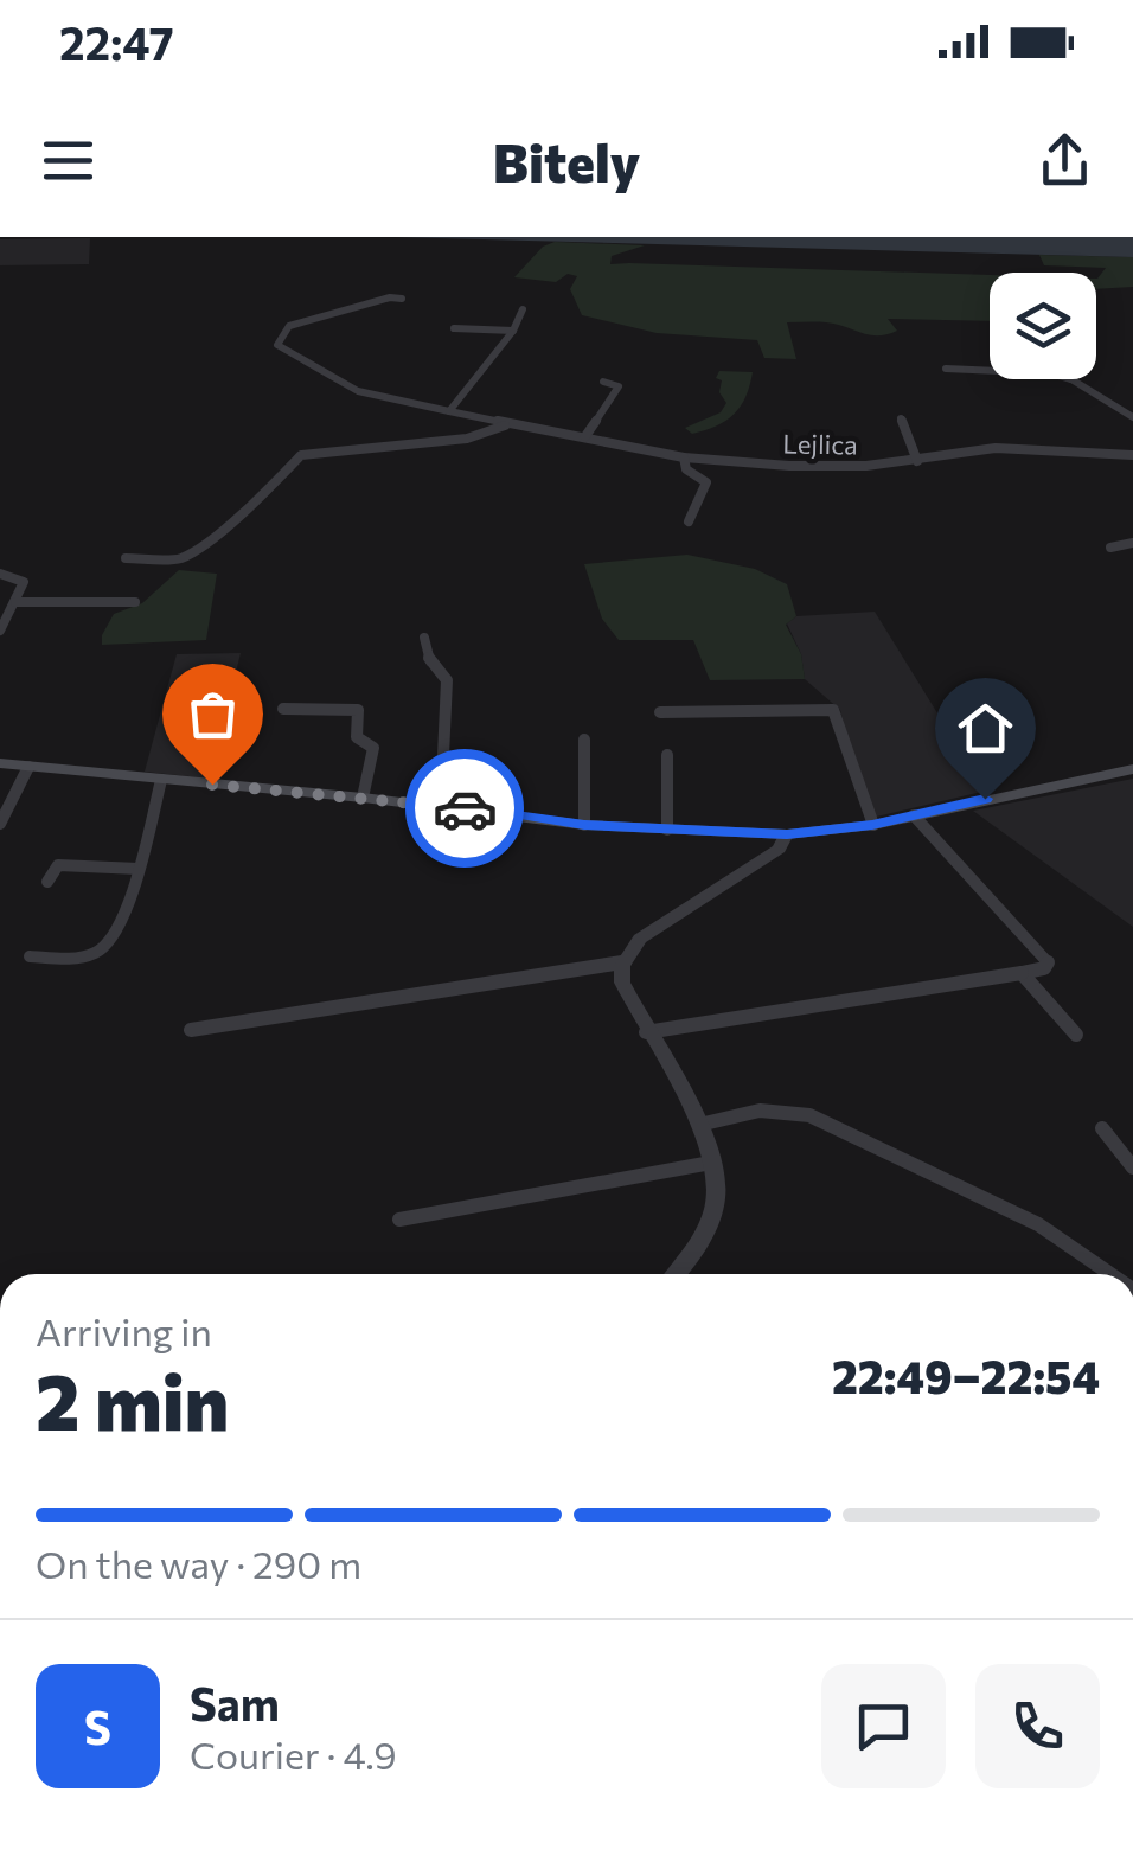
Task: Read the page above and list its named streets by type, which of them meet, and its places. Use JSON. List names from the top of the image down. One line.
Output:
{"streets":{"street":["Lejlica"]},"page":{"status":"22:47","header":"Bitely","heading":["2 min","Arriving in","22:49–22:54"],"panel":["Sam","Courier · 4.9"],"bar":"On the way · 290 m","round":"S"}}
